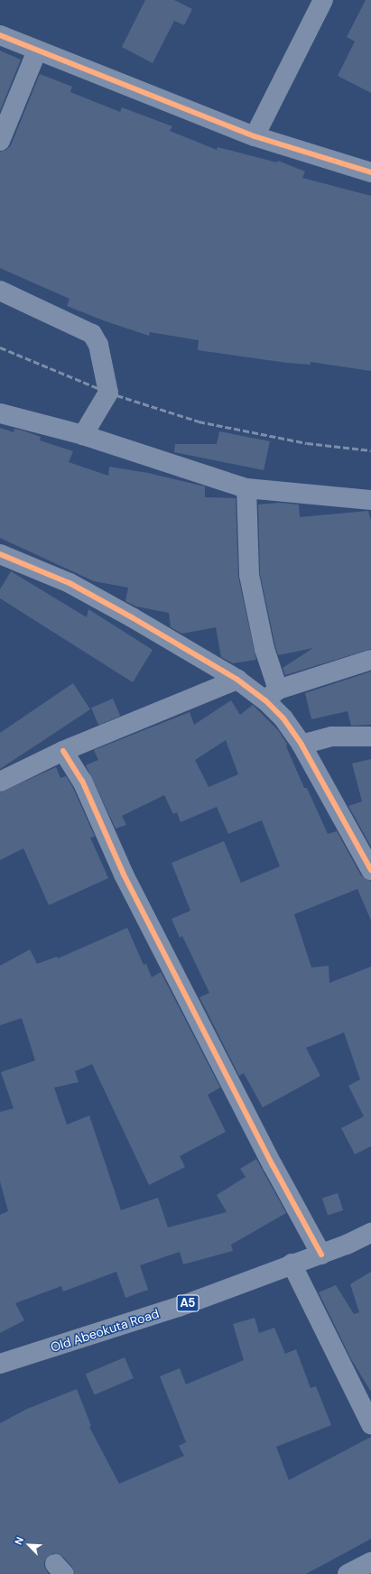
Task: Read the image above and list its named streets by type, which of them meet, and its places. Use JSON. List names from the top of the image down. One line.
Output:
{"streets":{"highway":["A5","Old Abeokuta Road"]},"north":"top left"}
